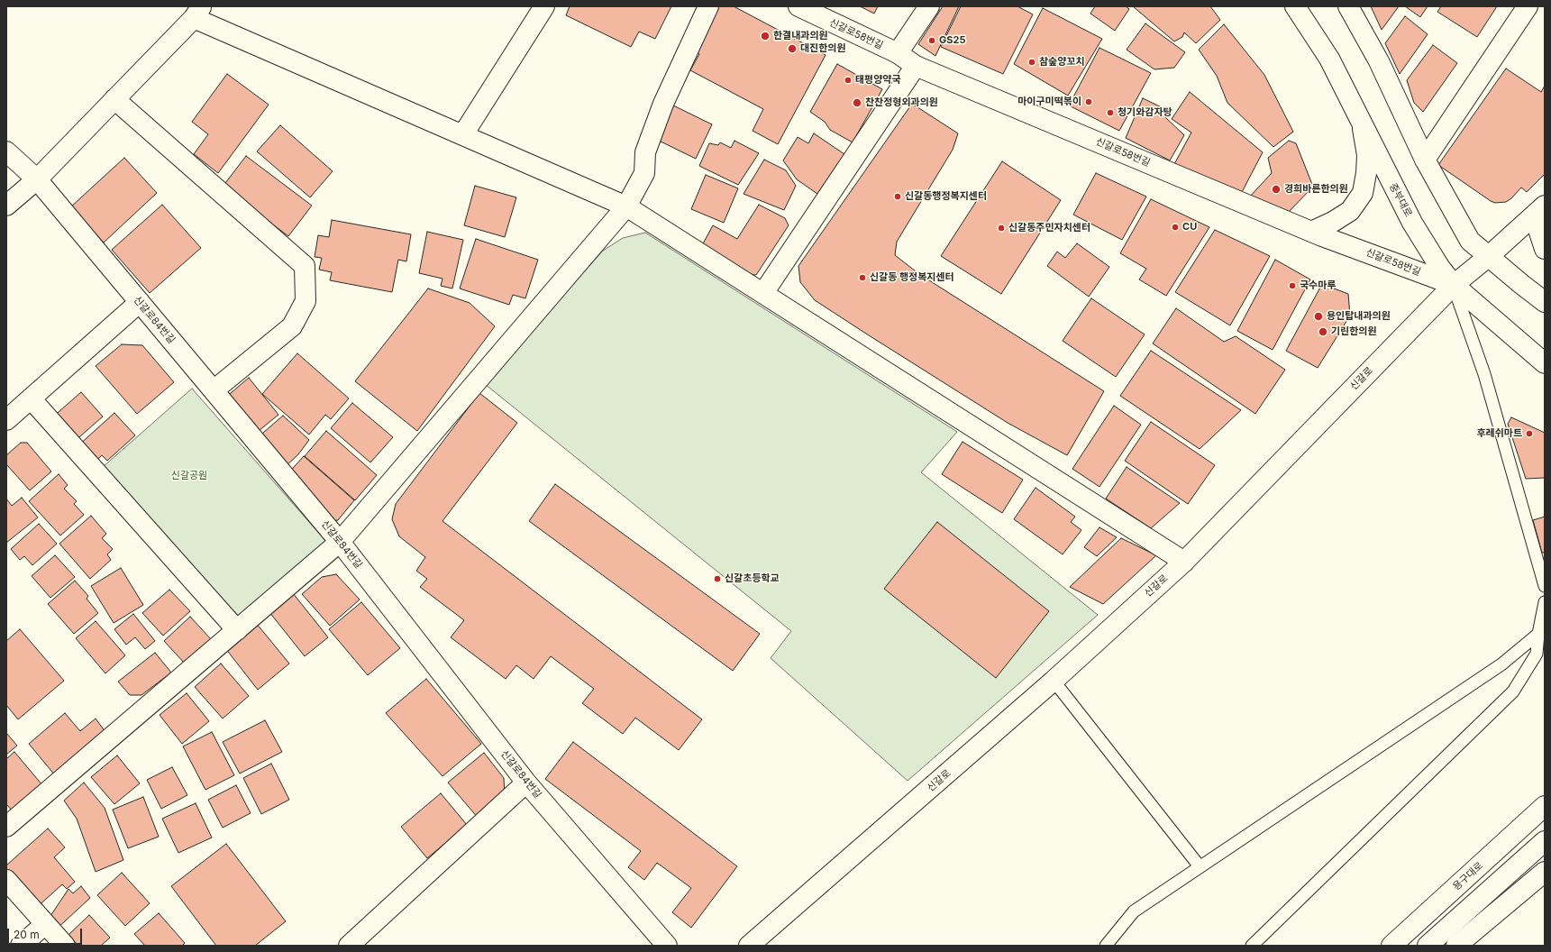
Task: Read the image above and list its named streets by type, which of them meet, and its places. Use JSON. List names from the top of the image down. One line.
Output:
{"streets":{"street":["신갈로58번길","중부대로","신갈로84번길","신갈로","용구대로"]},"crossings":[["신갈로58번길","중부대로"],["신갈로58번길","신갈로"],["중부대로","신갈로"]],"parks":["신갈공원"],"places":["한결내과의원","GS25","대진한의원","참숲양꼬치","태평양약국","마이구미떡볶이","찬찬정형외과의원","청기와감자탕","경희바른한의원","신갈동행정복지센터","CU","신갈동주민자치센터","신갈동 행정복지센터","국수마루","용인탑내과의원","기린한의원","후레쉬마트","신갈초등학교"],"scale_bar":"20 m"}
